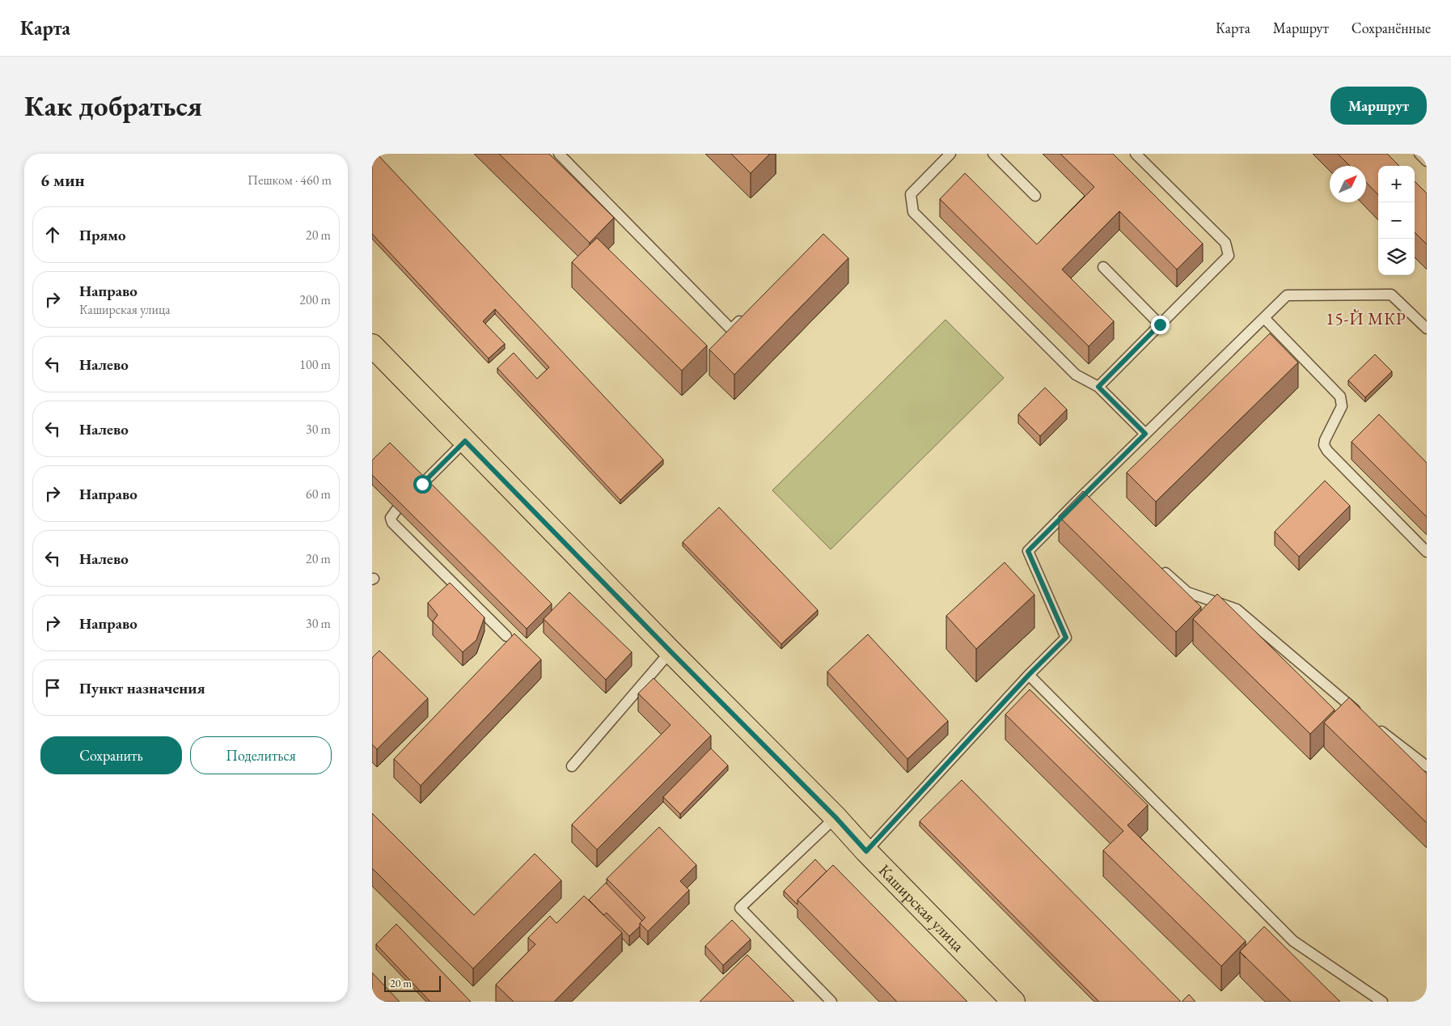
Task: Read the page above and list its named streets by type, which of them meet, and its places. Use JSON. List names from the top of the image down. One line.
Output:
{"streets":{"main road":["Каширская улица"]},"districts":["15-Й МКР"],"scale_bar":"20 m","north":"top right","page":{"header":"Карта","nav":["Карта","Маршрут","Сохранённые"],"buttons":["Маршрут",["Сохранить","Поделиться"]],"title":"Как добраться","heading":["6 мин","Пешком · 460 m"],"map_buttons":["+","−"],"list":[["Прямо","20 m"],["Направо","Каширская улица","200 m"],["Налево","100 m"],["Налево","30 m"],["Направо","60 m"],["Налево","20 m"],["Направо","30 m"],"Пункт назначения"],"scale":"20 m"}}
